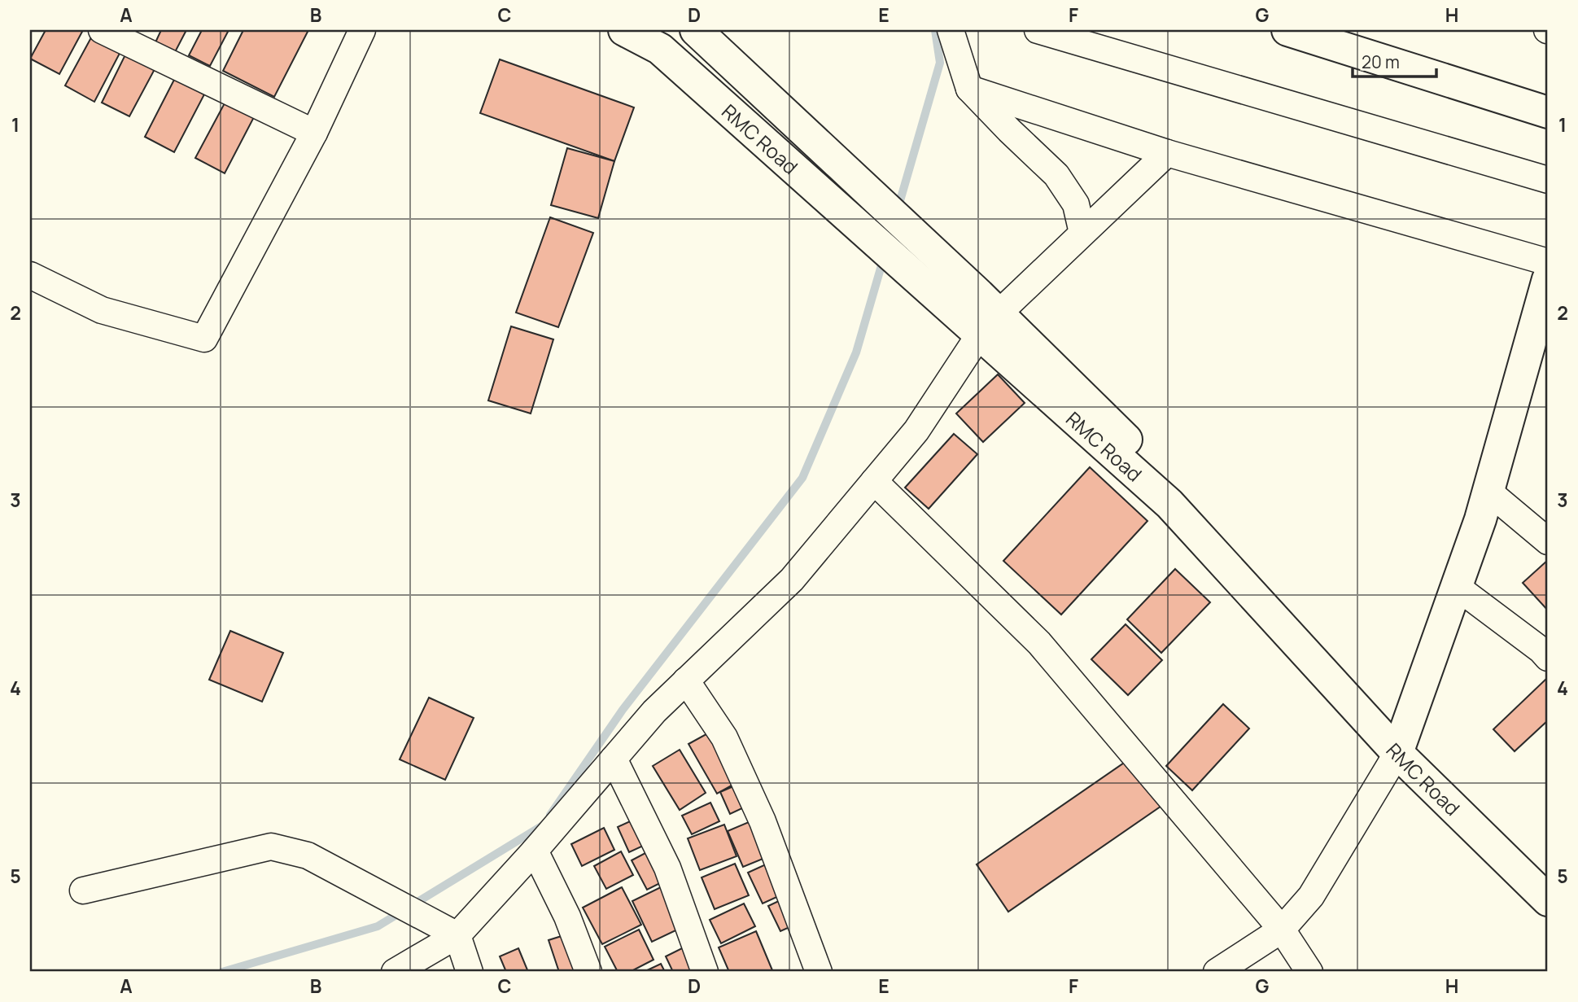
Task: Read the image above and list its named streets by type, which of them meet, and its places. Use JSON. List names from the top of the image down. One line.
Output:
{"streets":{"street":["RMC Road"]},"scale_bar":"20 m","grid":{"columns":["A","B","C","D","E","F","G","H"],"rows":["1","2","3","4","5"]}}
